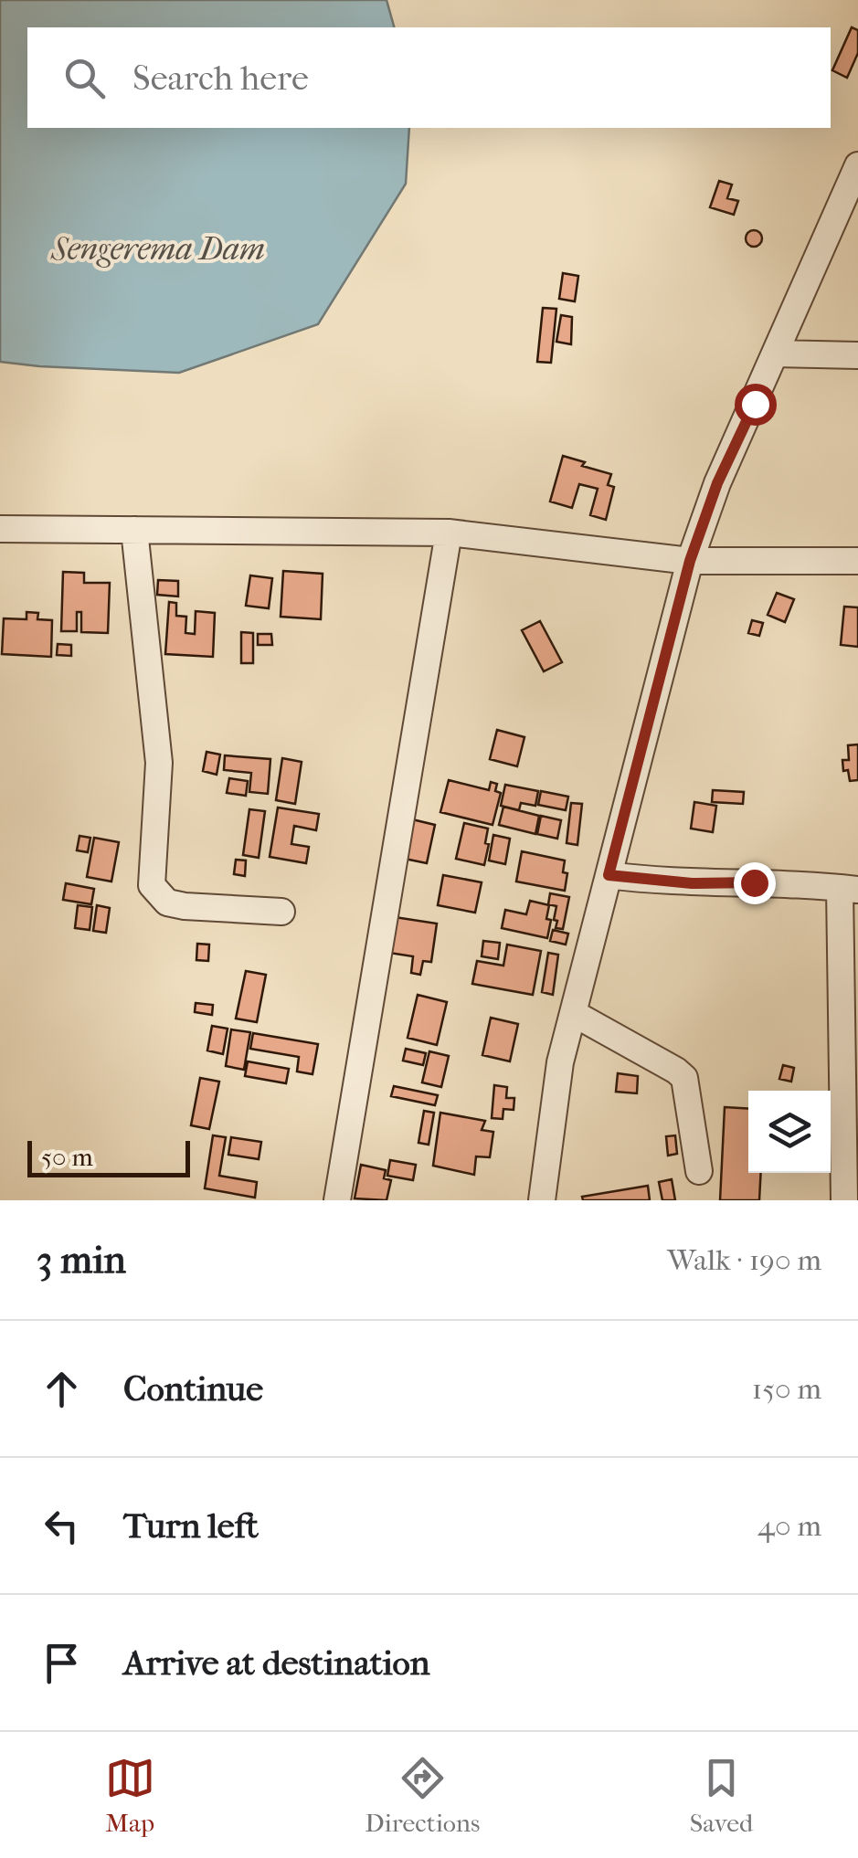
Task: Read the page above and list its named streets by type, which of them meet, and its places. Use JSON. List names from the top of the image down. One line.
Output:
{"water":["Sengerema Dam"],"scale_bar":"50 m","page":{"search":"Search here","scale":"50 m","heading":["3 min","Walk · 190 m"],"list":[["Continue","150 m"],["Turn left","40 m"],"Arrive at destination"],"nav":["Map","Directions","Saved"]}}
